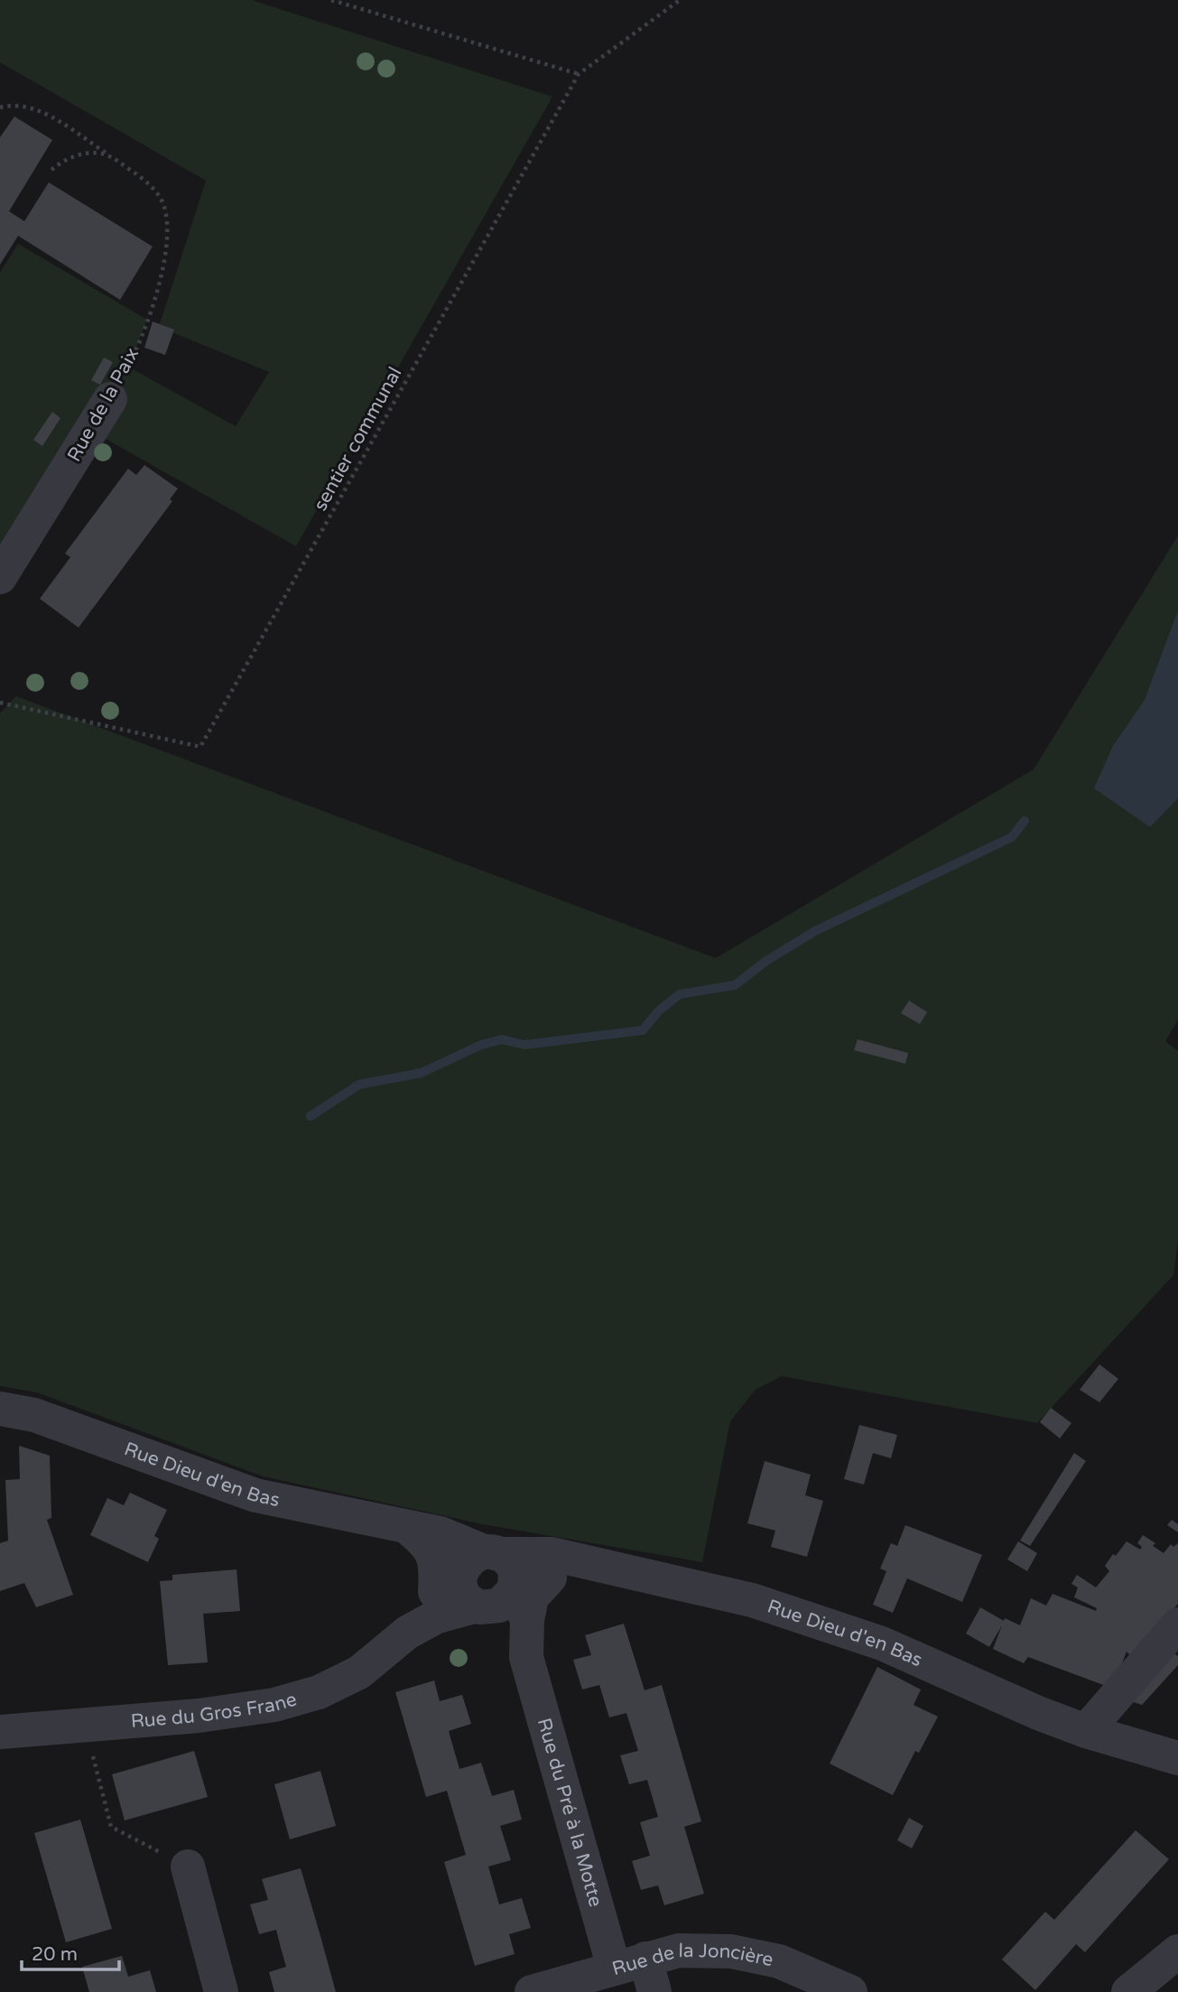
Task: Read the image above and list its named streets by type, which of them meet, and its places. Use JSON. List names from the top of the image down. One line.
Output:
{"streets":{"street":["Rue de la Paix","Rue Dieu d'en Bas","Rue du Gros Frane","Rue du Pré à la Motte","Rue de la Joncière"],"path":["sentier communal"]},"crossings":[["Rue Dieu d'en Bas","Rue du Gros Frane"],["Rue Dieu d'en Bas","Rue du Pré à la Motte"],["Rue du Gros Frane","Rue du Pré à la Motte"],["Rue du Pré à la Motte","Rue de la Joncière"]],"scale_bar":"20 m"}
